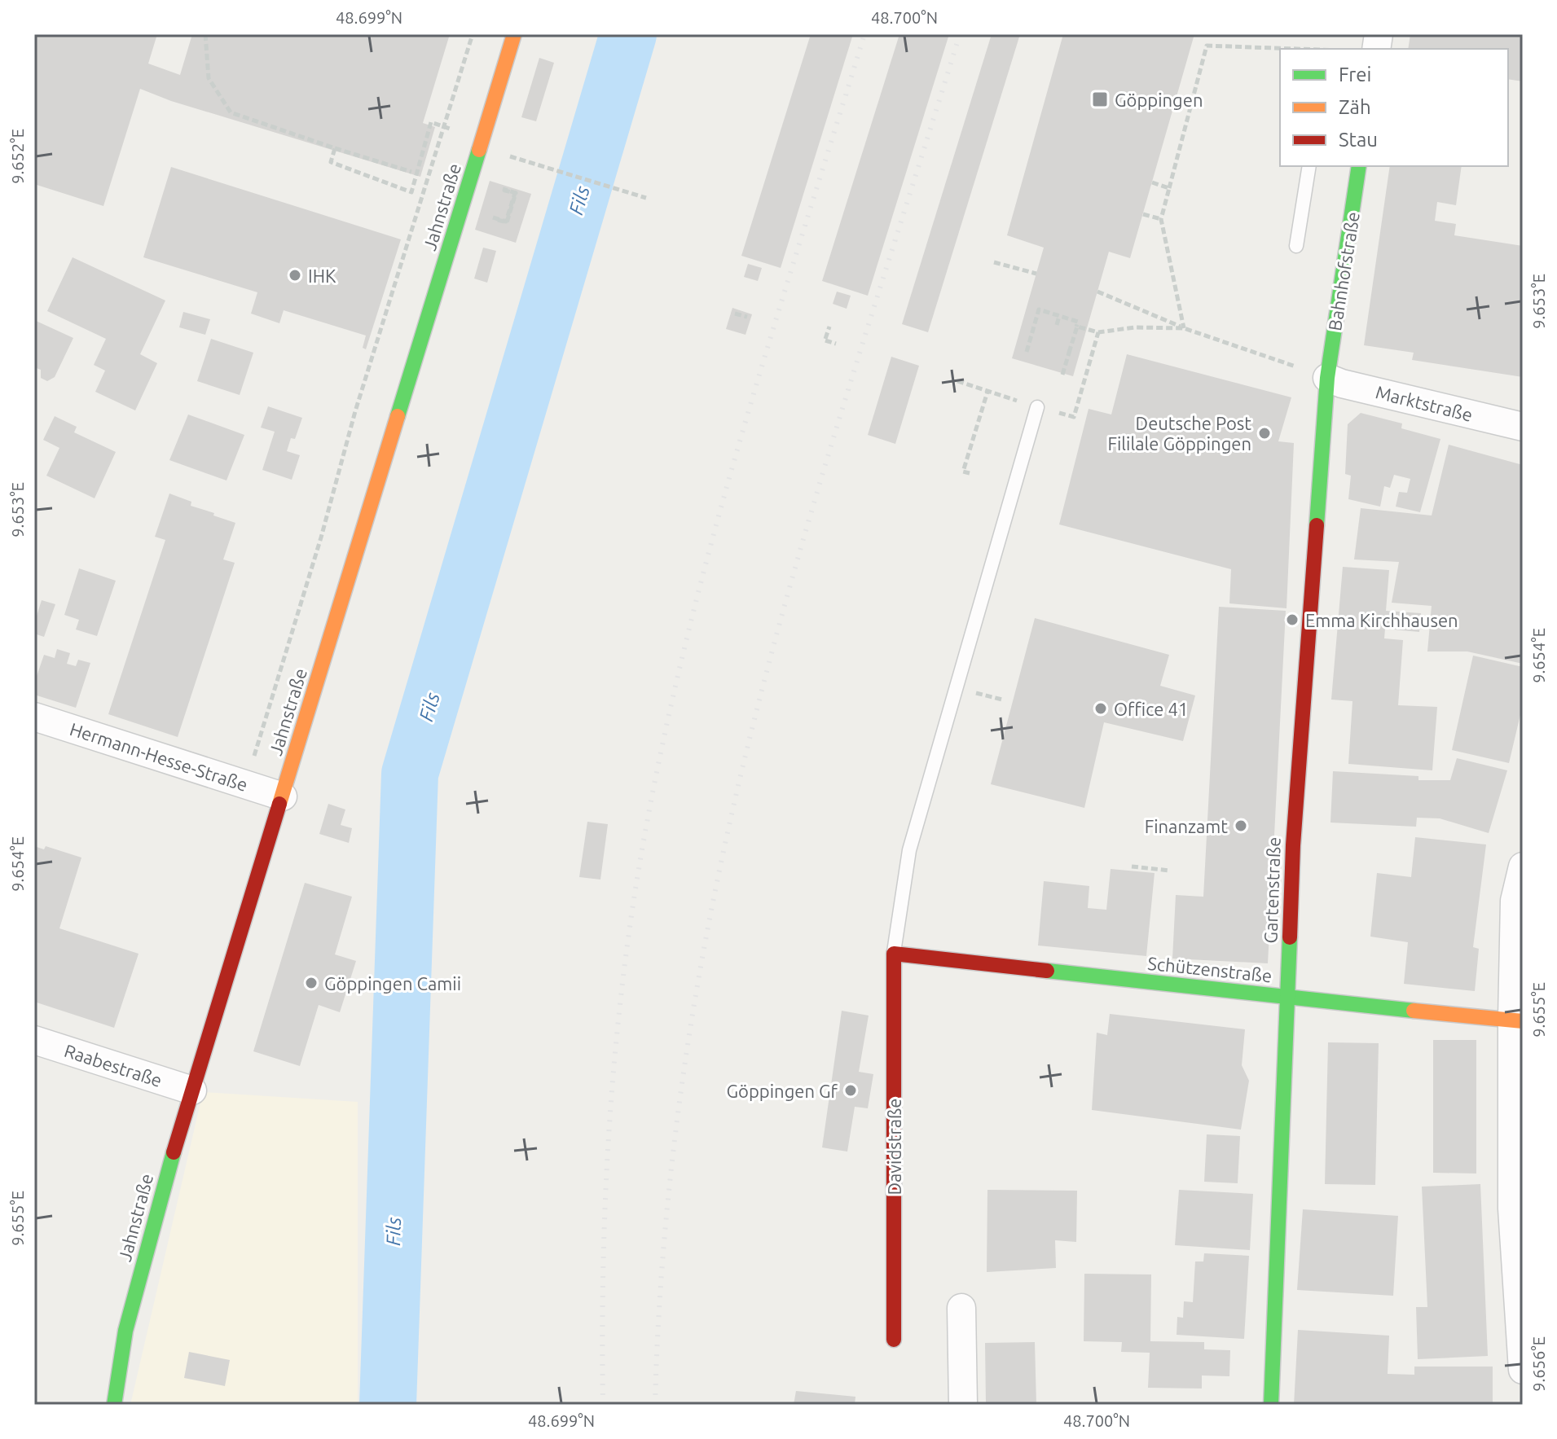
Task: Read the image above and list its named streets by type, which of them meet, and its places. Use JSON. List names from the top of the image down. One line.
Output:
{"streets":{"street":["Jahnstraße","Bahnhofstraße","Marktstraße","Hermann-Hesse-Straße","Gartenstraße","Schützenstraße","Raabestraße","Davidstraße"]},"crossings":[["Jahnstraße","Hermann-Hesse-Straße"],["Jahnstraße","Raabestraße"],["Bahnhofstraße","Marktstraße"],["Bahnhofstraße","Gartenstraße"],["Marktstraße","Gartenstraße"],["Gartenstraße","Schützenstraße"],["Schützenstraße","Davidstraße"]],"water":["Fils"],"places":{"transit":["Göppingen"],"other":["IHK","Deutsche Post Fililale Göppingen","Emma Kirchhausen","Office 41","Finanzamt","Göppingen Camii","Göppingen Gf"]},"legend":["Frei","Zäh","Stau"],"coordinates":["48.699°N","48.700°N","9.652°E","9.653°E","9.654°E","9.655°E","9.656°E"]}
